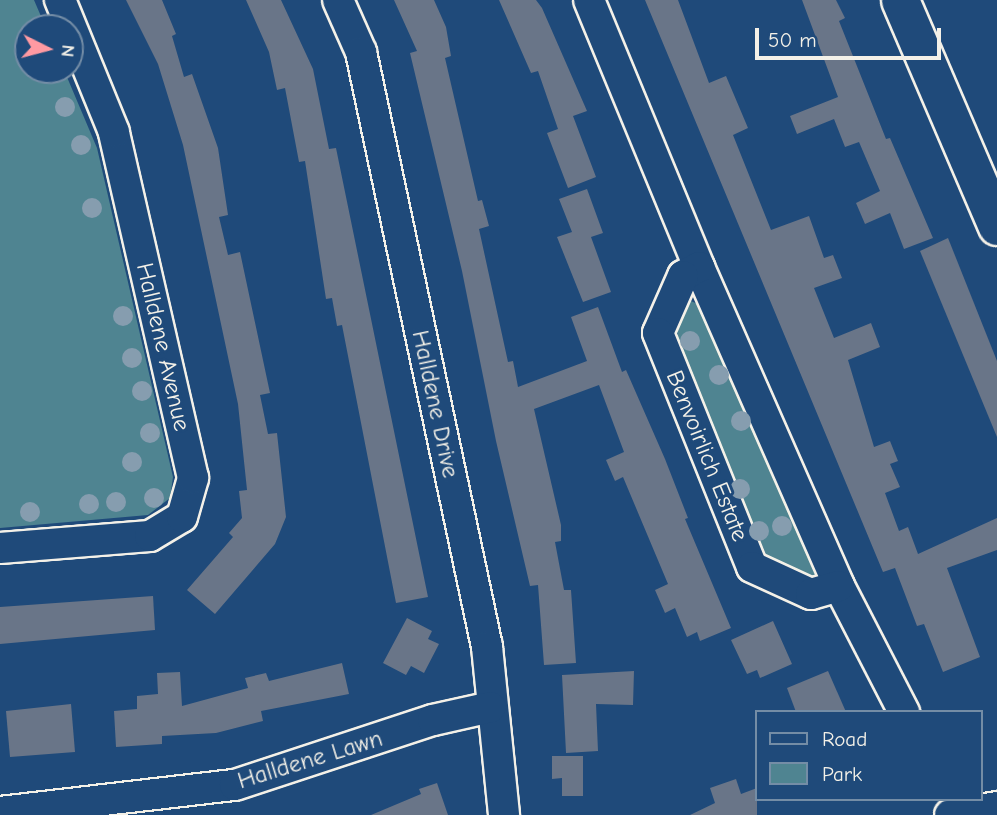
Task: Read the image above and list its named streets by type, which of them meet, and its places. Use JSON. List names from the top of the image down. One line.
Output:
{"streets":{"street":["Halldene Avenue","Halldene Drive","Benvoirlich Estate","Halldene Lawn"]},"crossings":[["Halldene Drive","Halldene Lawn"]],"legend":["Road","Park"],"scale_bar":"50 m","north":"right"}
